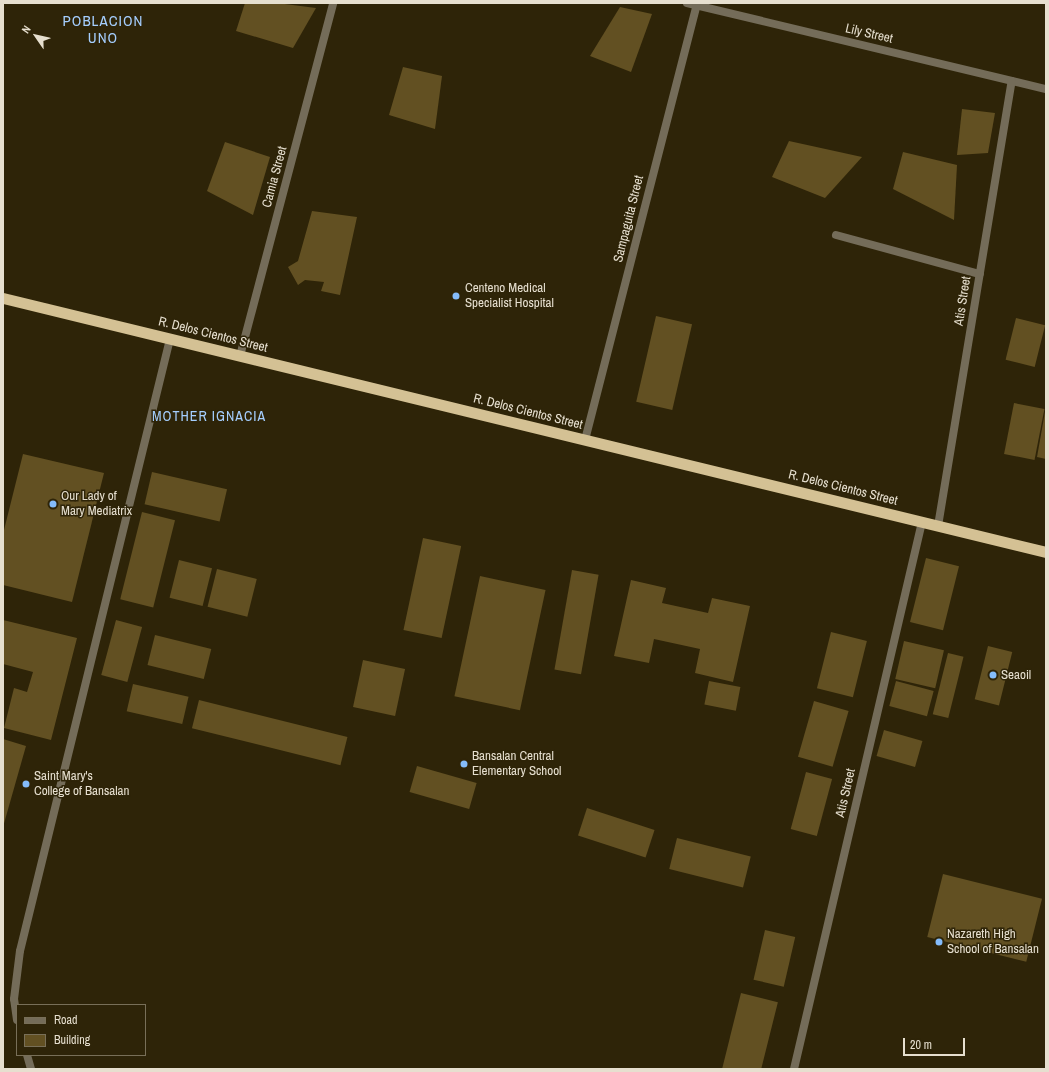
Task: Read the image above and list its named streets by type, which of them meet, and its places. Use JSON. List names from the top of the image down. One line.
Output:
{"streets":{"highway":["R. Delos Cientos Street"],"street":["Lily Street","Camia Street","Sampaguita Street","Atis Street"]},"crossings":[["Lily Street","Sampaguita Street"],["Lily Street","Atis Street"],["Camia Street","R. Delos Cientos Street"],["Sampaguita Street","R. Delos Cientos Street"],["Atis Street","R. Delos Cientos Street"]],"districts":["POBLACION UNO","MOTHER IGNACIA"],"places":["Centeno Medical Specialist Hospital","Our Lady of Mary Mediatrix","Seaoil","Bansalan Central Elementary School","Saint Mary's College of Bansalan","Nazareth High School of Bansalan"],"legend":["Road","Building"],"scale_bar":"20 m","north":"top left"}
